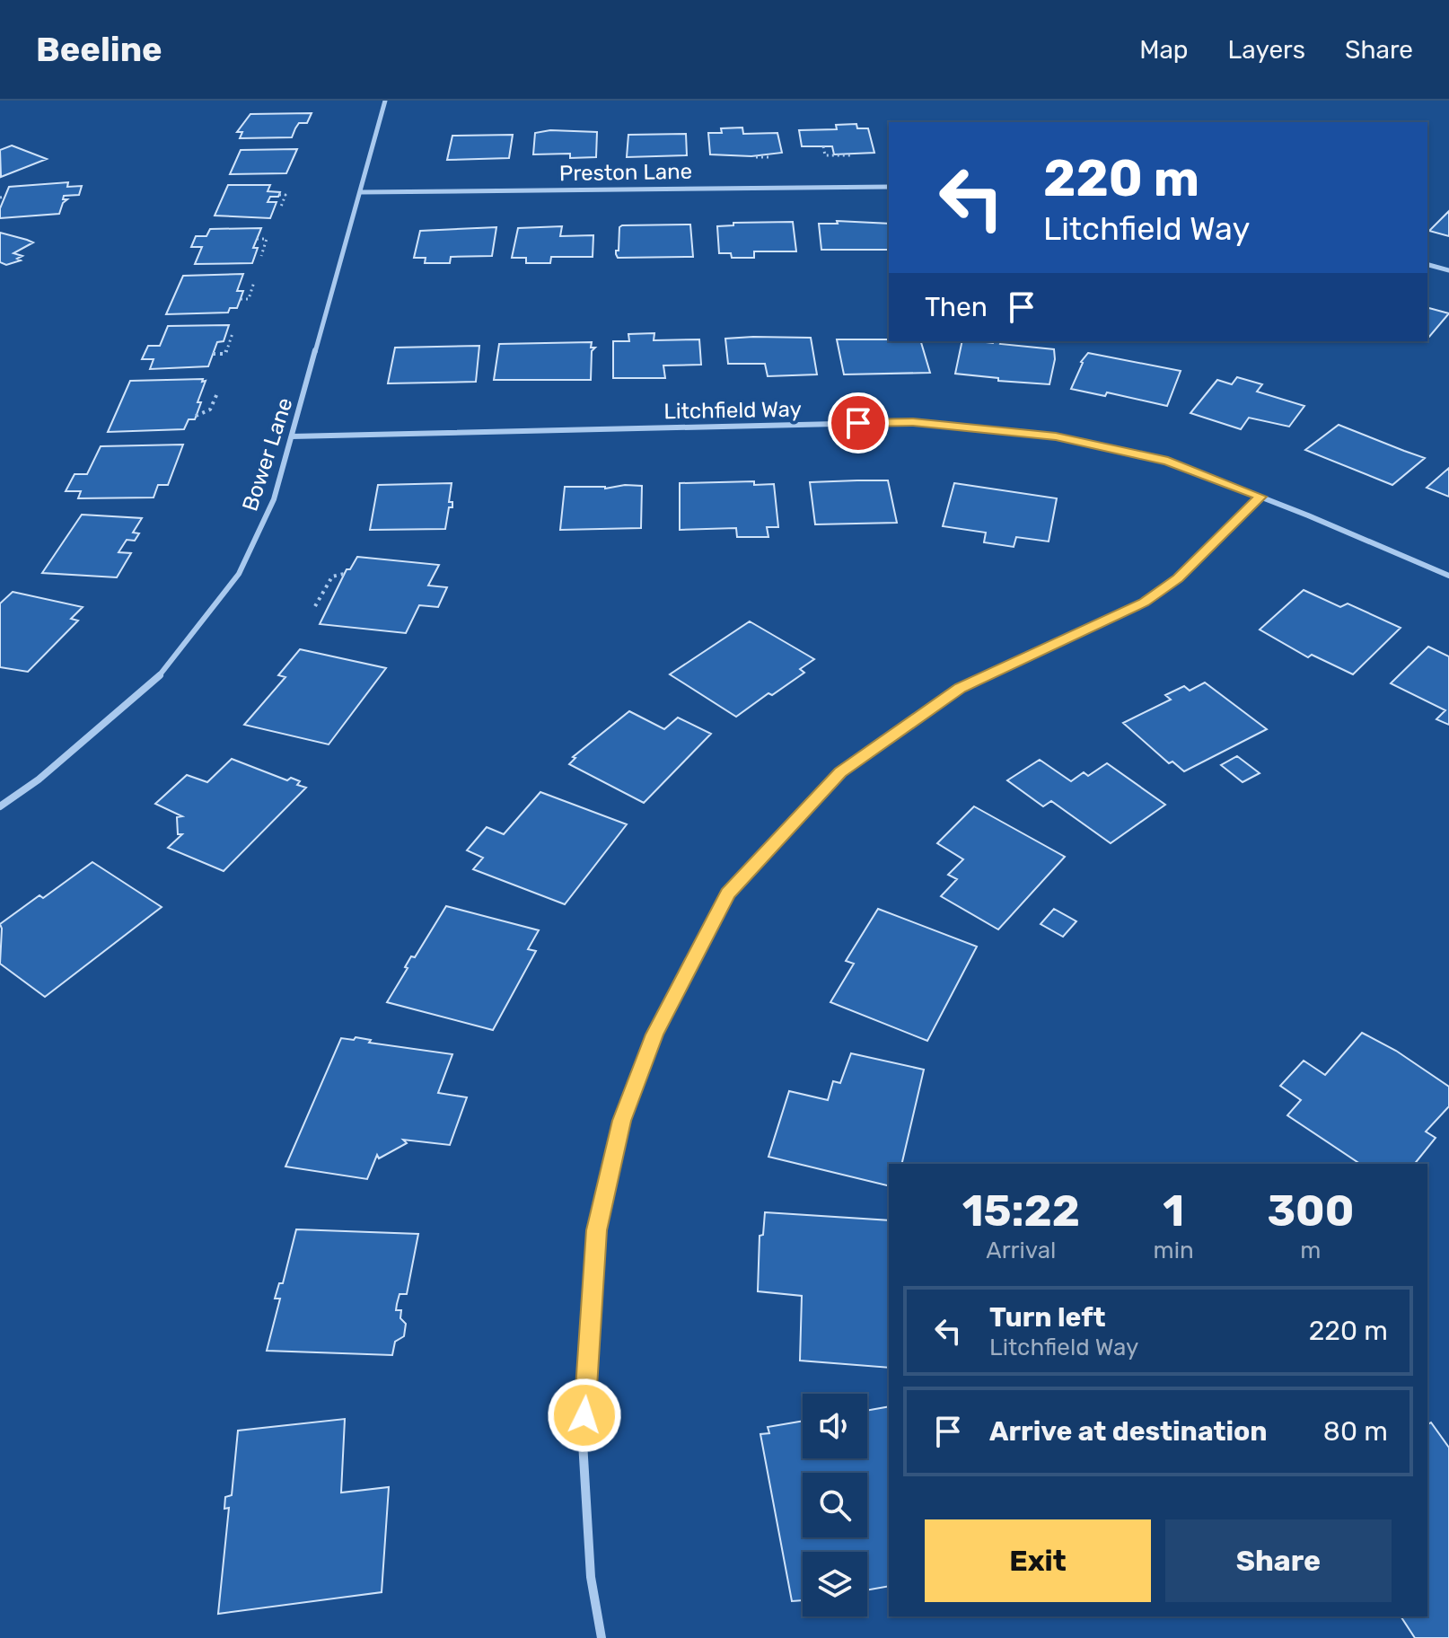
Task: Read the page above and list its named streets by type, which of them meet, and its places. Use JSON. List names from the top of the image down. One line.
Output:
{"streets":{"street":["Preston Lane","Litchfield Way","Bower Lane"]},"crossings":[["Preston Lane","Bower Lane"],["Litchfield Way","Bower Lane"]],"page":{"header":"Beeline","nav":["Map","Layers","Share"],"turn":["220 m","Litchfield Way"],"then":"Then","eta":["15:22","Arrival","1","min","300","m"],"list":[{"name":"Turn left","note":"Litchfield Way","value":"220 m"},{"name":"Arrive at destination","value":"80 m"}],"buttons":["Exit","Share"]}}
